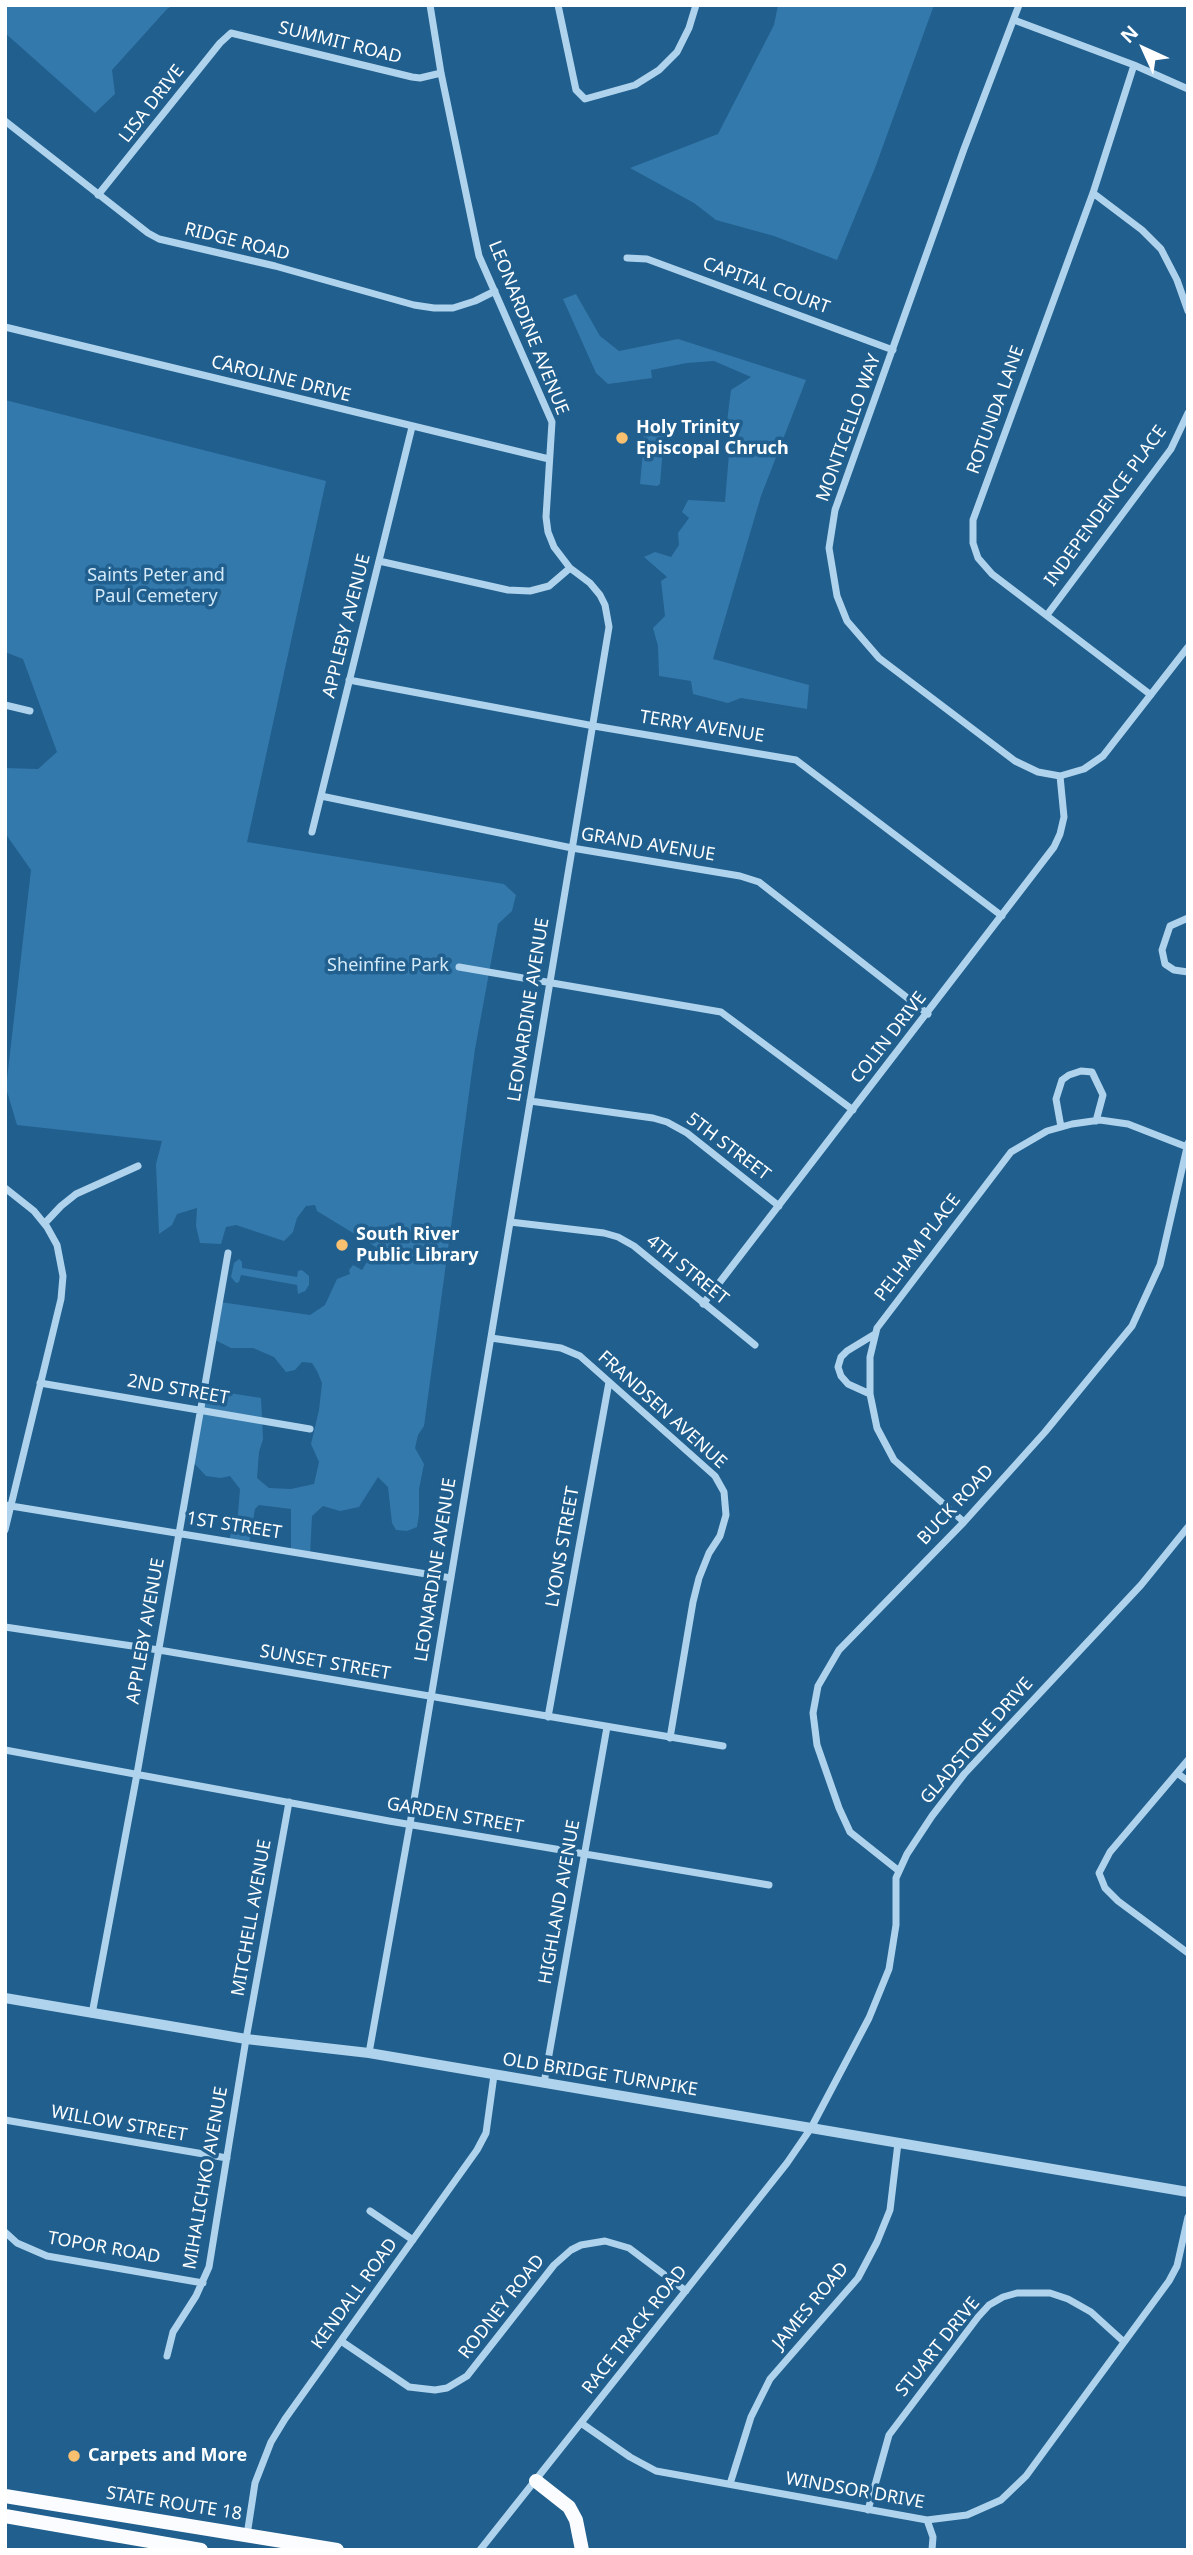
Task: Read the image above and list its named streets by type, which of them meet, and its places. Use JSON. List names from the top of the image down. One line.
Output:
{"streets":{"highway":["STATE ROUTE 18"],"street":["SUMMIT ROAD","LISA DRIVE","RIDGE ROAD","CAPITAL COURT","LEONARDINE AVENUE","CAROLINE DRIVE","ROTUNDA LANE","MONTICELLO WAY","INDEPENDENCE PLACE","APPLEBY AVENUE","TERRY AVENUE","GRAND AVENUE","COLIN DRIVE","5TH STREET","PELHAM PLACE","4TH STREET","2ND STREET","FRANDSEN AVENUE","BUCK ROAD","1ST STREET","LYONS STREET","SUNSET STREET","GLADSTONE DRIVE","GARDEN STREET","HIGHLAND AVENUE","MITCHELL AVENUE","OLD BRIDGE TURNPIKE","WILLOW STREET","MIHALICHKO AVENUE","TOPOR ROAD","KENDALL ROAD","JAMES ROAD","RODNEY ROAD","RACE TRACK ROAD","STUART DRIVE","WINDSOR DRIVE"]},"crossings":[["SUMMIT ROAD","LISA DRIVE"],["SUMMIT ROAD","LEONARDINE AVENUE"],["LISA DRIVE","RIDGE ROAD"],["RIDGE ROAD","LEONARDINE AVENUE"],["CAPITAL COURT","MONTICELLO WAY"],["LEONARDINE AVENUE","CAROLINE DRIVE"],["LEONARDINE AVENUE","TERRY AVENUE"],["LEONARDINE AVENUE","GRAND AVENUE"],["LEONARDINE AVENUE","5TH STREET"],["LEONARDINE AVENUE","4TH STREET"],["LEONARDINE AVENUE","FRANDSEN AVENUE"],["LEONARDINE AVENUE","1ST STREET"],["LEONARDINE AVENUE","SUNSET STREET"],["LEONARDINE AVENUE","GARDEN STREET"],["LEONARDINE AVENUE","OLD BRIDGE TURNPIKE"],["CAROLINE DRIVE","APPLEBY AVENUE"],["ROTUNDA LANE","INDEPENDENCE PLACE"],["MONTICELLO WAY","COLIN DRIVE"],["APPLEBY AVENUE","TERRY AVENUE"],["APPLEBY AVENUE","GRAND AVENUE"],["APPLEBY AVENUE","2ND STREET"],["APPLEBY AVENUE","1ST STREET"],["APPLEBY AVENUE","SUNSET STREET"],["APPLEBY AVENUE","GARDEN STREET"],["APPLEBY AVENUE","OLD BRIDGE TURNPIKE"],["TERRY AVENUE","COLIN DRIVE"],["GRAND AVENUE","COLIN DRIVE"],["COLIN DRIVE","5TH STREET"],["COLIN DRIVE","4TH STREET"],["PELHAM PLACE","BUCK ROAD"],["FRANDSEN AVENUE","LYONS STREET"],["FRANDSEN AVENUE","SUNSET STREET"],["BUCK ROAD","GLADSTONE DRIVE"],["LYONS STREET","SUNSET STREET"],["SUNSET STREET","HIGHLAND AVENUE"],["GLADSTONE DRIVE","OLD BRIDGE TURNPIKE"],["GLADSTONE DRIVE","RACE TRACK ROAD"],["GARDEN STREET","HIGHLAND AVENUE"],["GARDEN STREET","MITCHELL AVENUE"],["HIGHLAND AVENUE","OLD BRIDGE TURNPIKE"],["MITCHELL AVENUE","OLD BRIDGE TURNPIKE"],["MITCHELL AVENUE","MIHALICHKO AVENUE"],["OLD BRIDGE TURNPIKE","MIHALICHKO AVENUE"],["OLD BRIDGE TURNPIKE","KENDALL ROAD"],["OLD BRIDGE TURNPIKE","JAMES ROAD"],["OLD BRIDGE TURNPIKE","RACE TRACK ROAD"],["WILLOW STREET","MIHALICHKO AVENUE"],["MIHALICHKO AVENUE","TOPOR ROAD"],["KENDALL ROAD","RODNEY ROAD"],["KENDALL ROAD","STATE ROUTE 18"],["JAMES ROAD","WINDSOR DRIVE"],["RODNEY ROAD","RACE TRACK ROAD"],["RACE TRACK ROAD","WINDSOR DRIVE"],["STUART DRIVE","WINDSOR DRIVE"]],"parks":["Saints Peter and Paul Cemetery","Sheinfine Park"],"places":["Holy Trinity Episcopal Chruch","South River Public Library","Carpets and More"],"north":"top left"}
